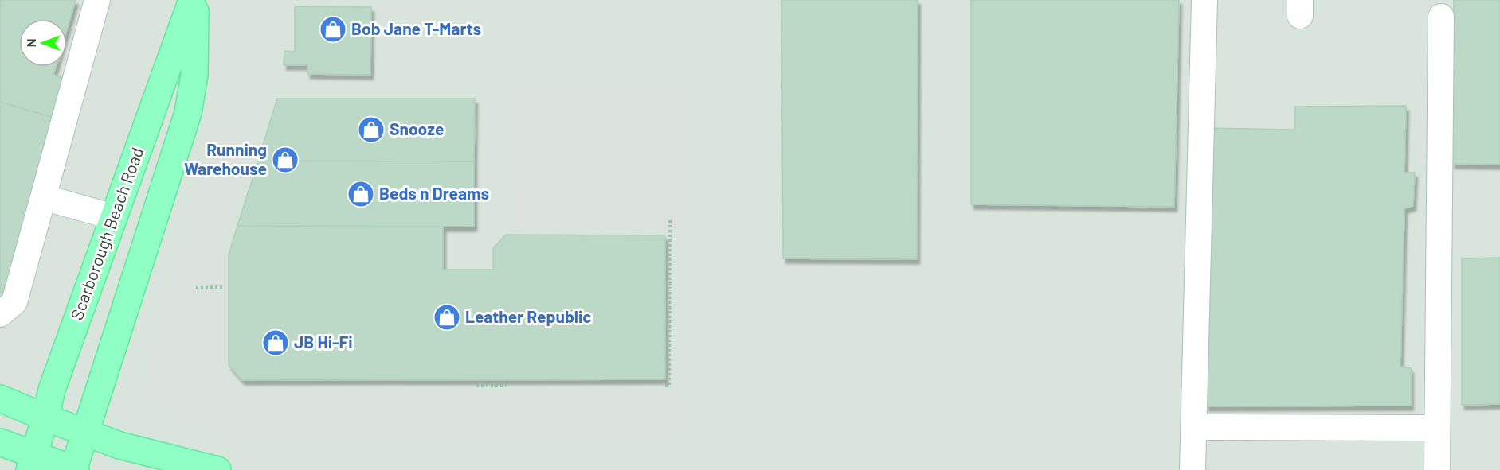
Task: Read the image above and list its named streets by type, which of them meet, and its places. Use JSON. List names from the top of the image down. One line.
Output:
{"streets":{"main road":["Scarborough Beach Road"]},"places":{"shop":["Bob Jane T-Marts","Snooze","Running Warehouse","Beds n Dreams","Leather Republic","JB Hi-Fi"]},"north":"left"}
